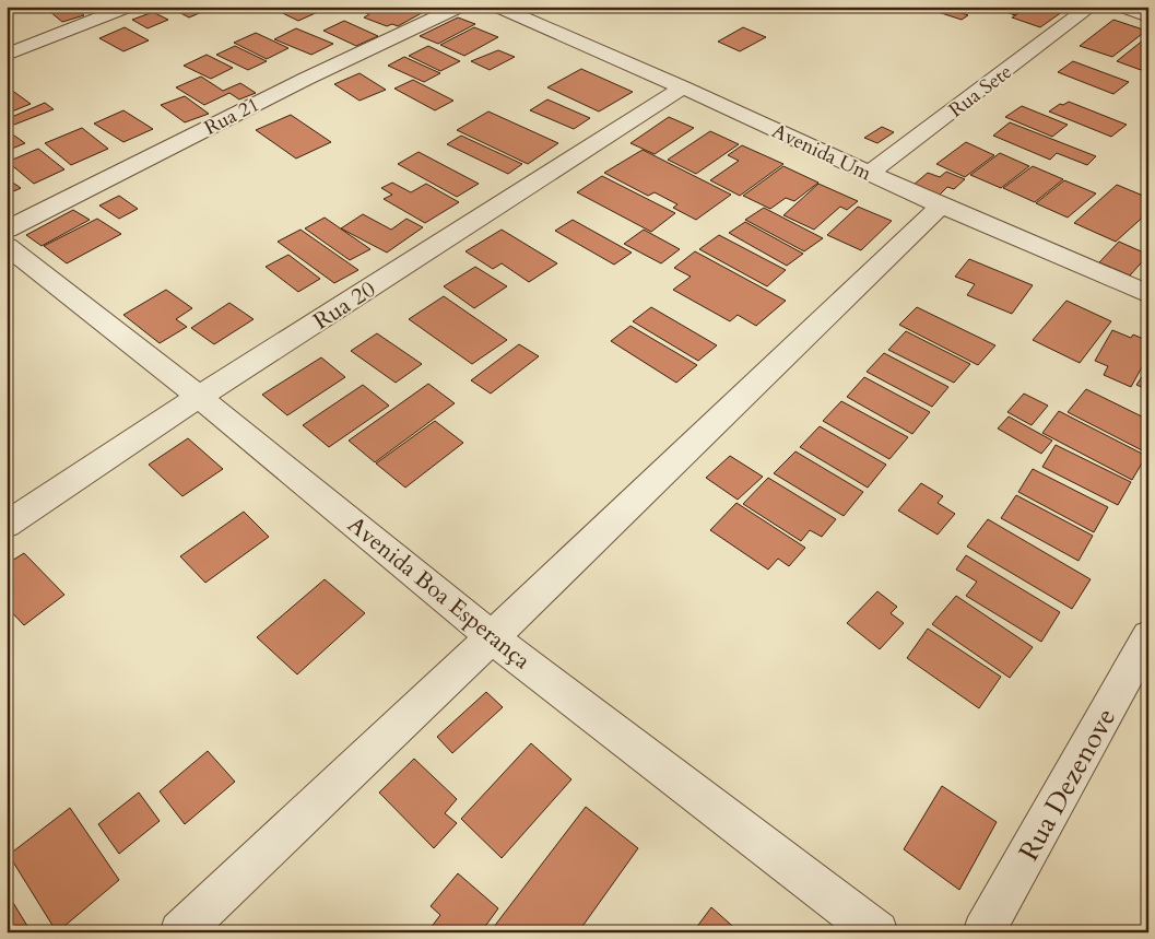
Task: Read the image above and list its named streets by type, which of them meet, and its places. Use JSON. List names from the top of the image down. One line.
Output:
{"streets":{"street":["Rua Sete","Rua 21","Avenida Um","Rua 20","Avenida Boa Esperança","Rua Dezenove"]},"crossings":[["Rua Sete","Avenida Um"],["Avenida Um","Rua 20"],["Rua 20","Avenida Boa Esperança"]]}
